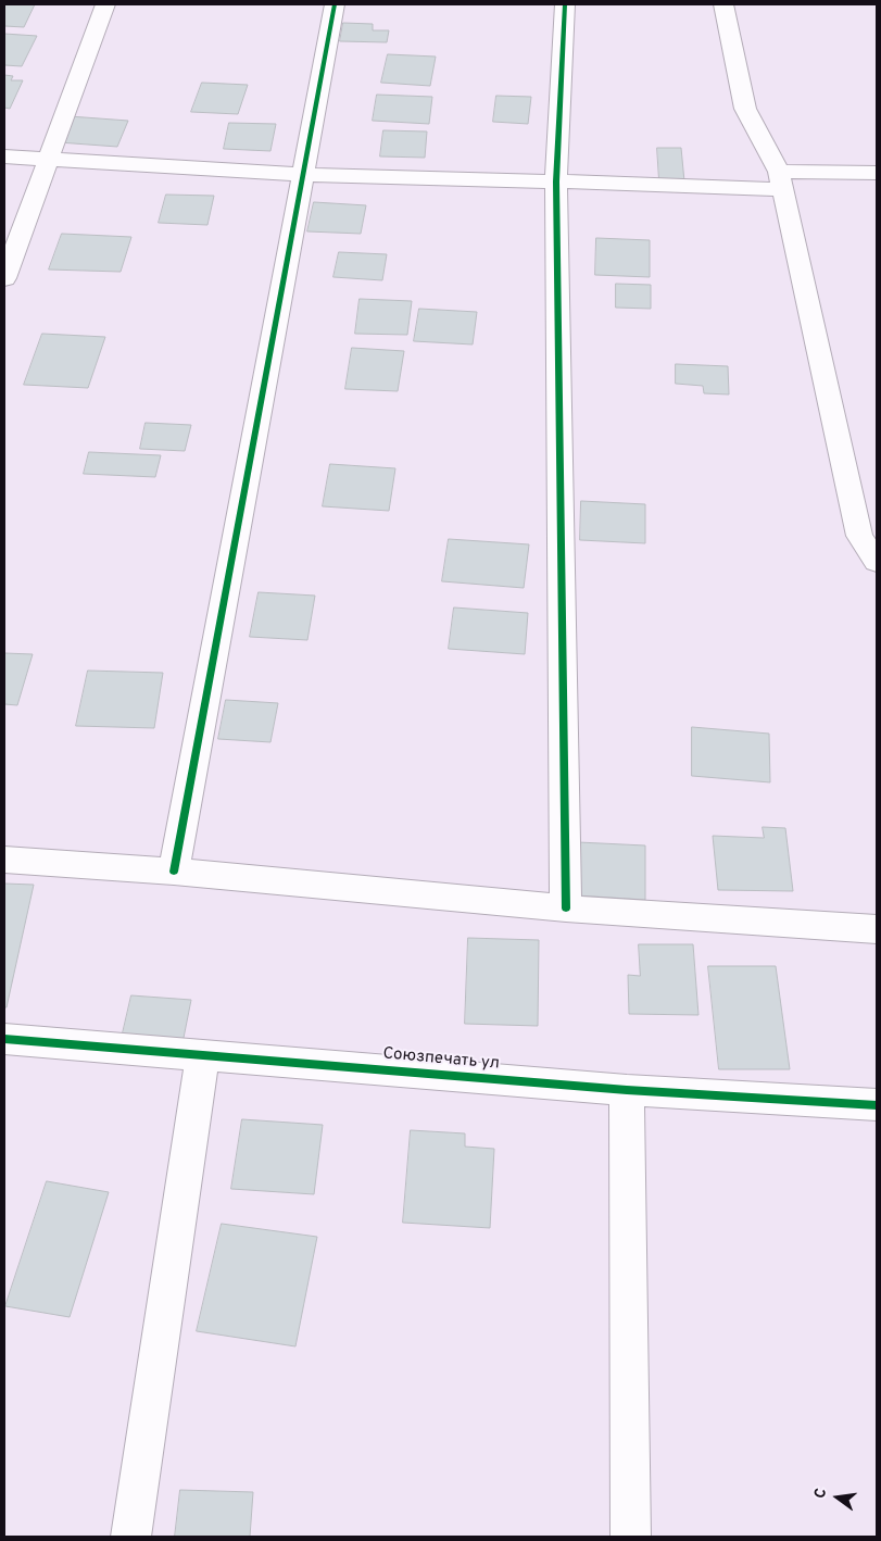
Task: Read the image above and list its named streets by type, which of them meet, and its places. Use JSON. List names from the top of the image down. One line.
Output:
{"streets":{"street":["Союзпечать ул"]},"north":"left"}
